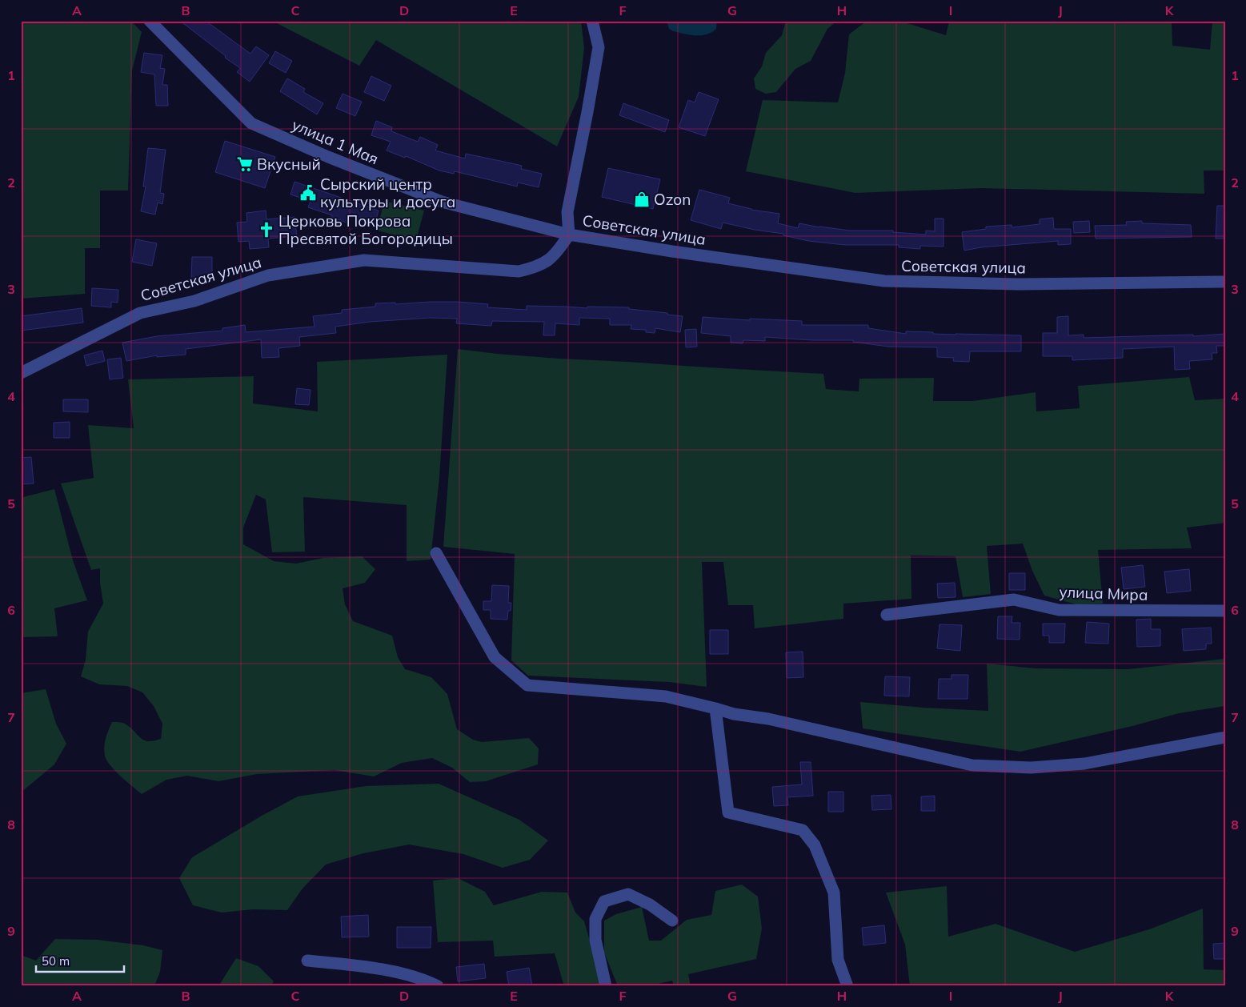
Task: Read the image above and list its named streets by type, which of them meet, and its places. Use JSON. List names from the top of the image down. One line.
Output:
{"streets":{"street":["улица 1 Мая","Советская улица","улица Мира"]},"crossings":[["улица 1 Мая","Советская улица"]],"places":{"supermarket":["Вкусный"],"public building":["Сырский центр культуры и досуга"],"shop":["Ozon"],"church":["Церковь Покрова Пресвятой Богородицы"]},"scale_bar":"50 m","grid":{"columns":["A","B","C","D","E","F","G","H","I","J","K"],"rows":["1","2","3","4","5","6","7","8","9"]}}
